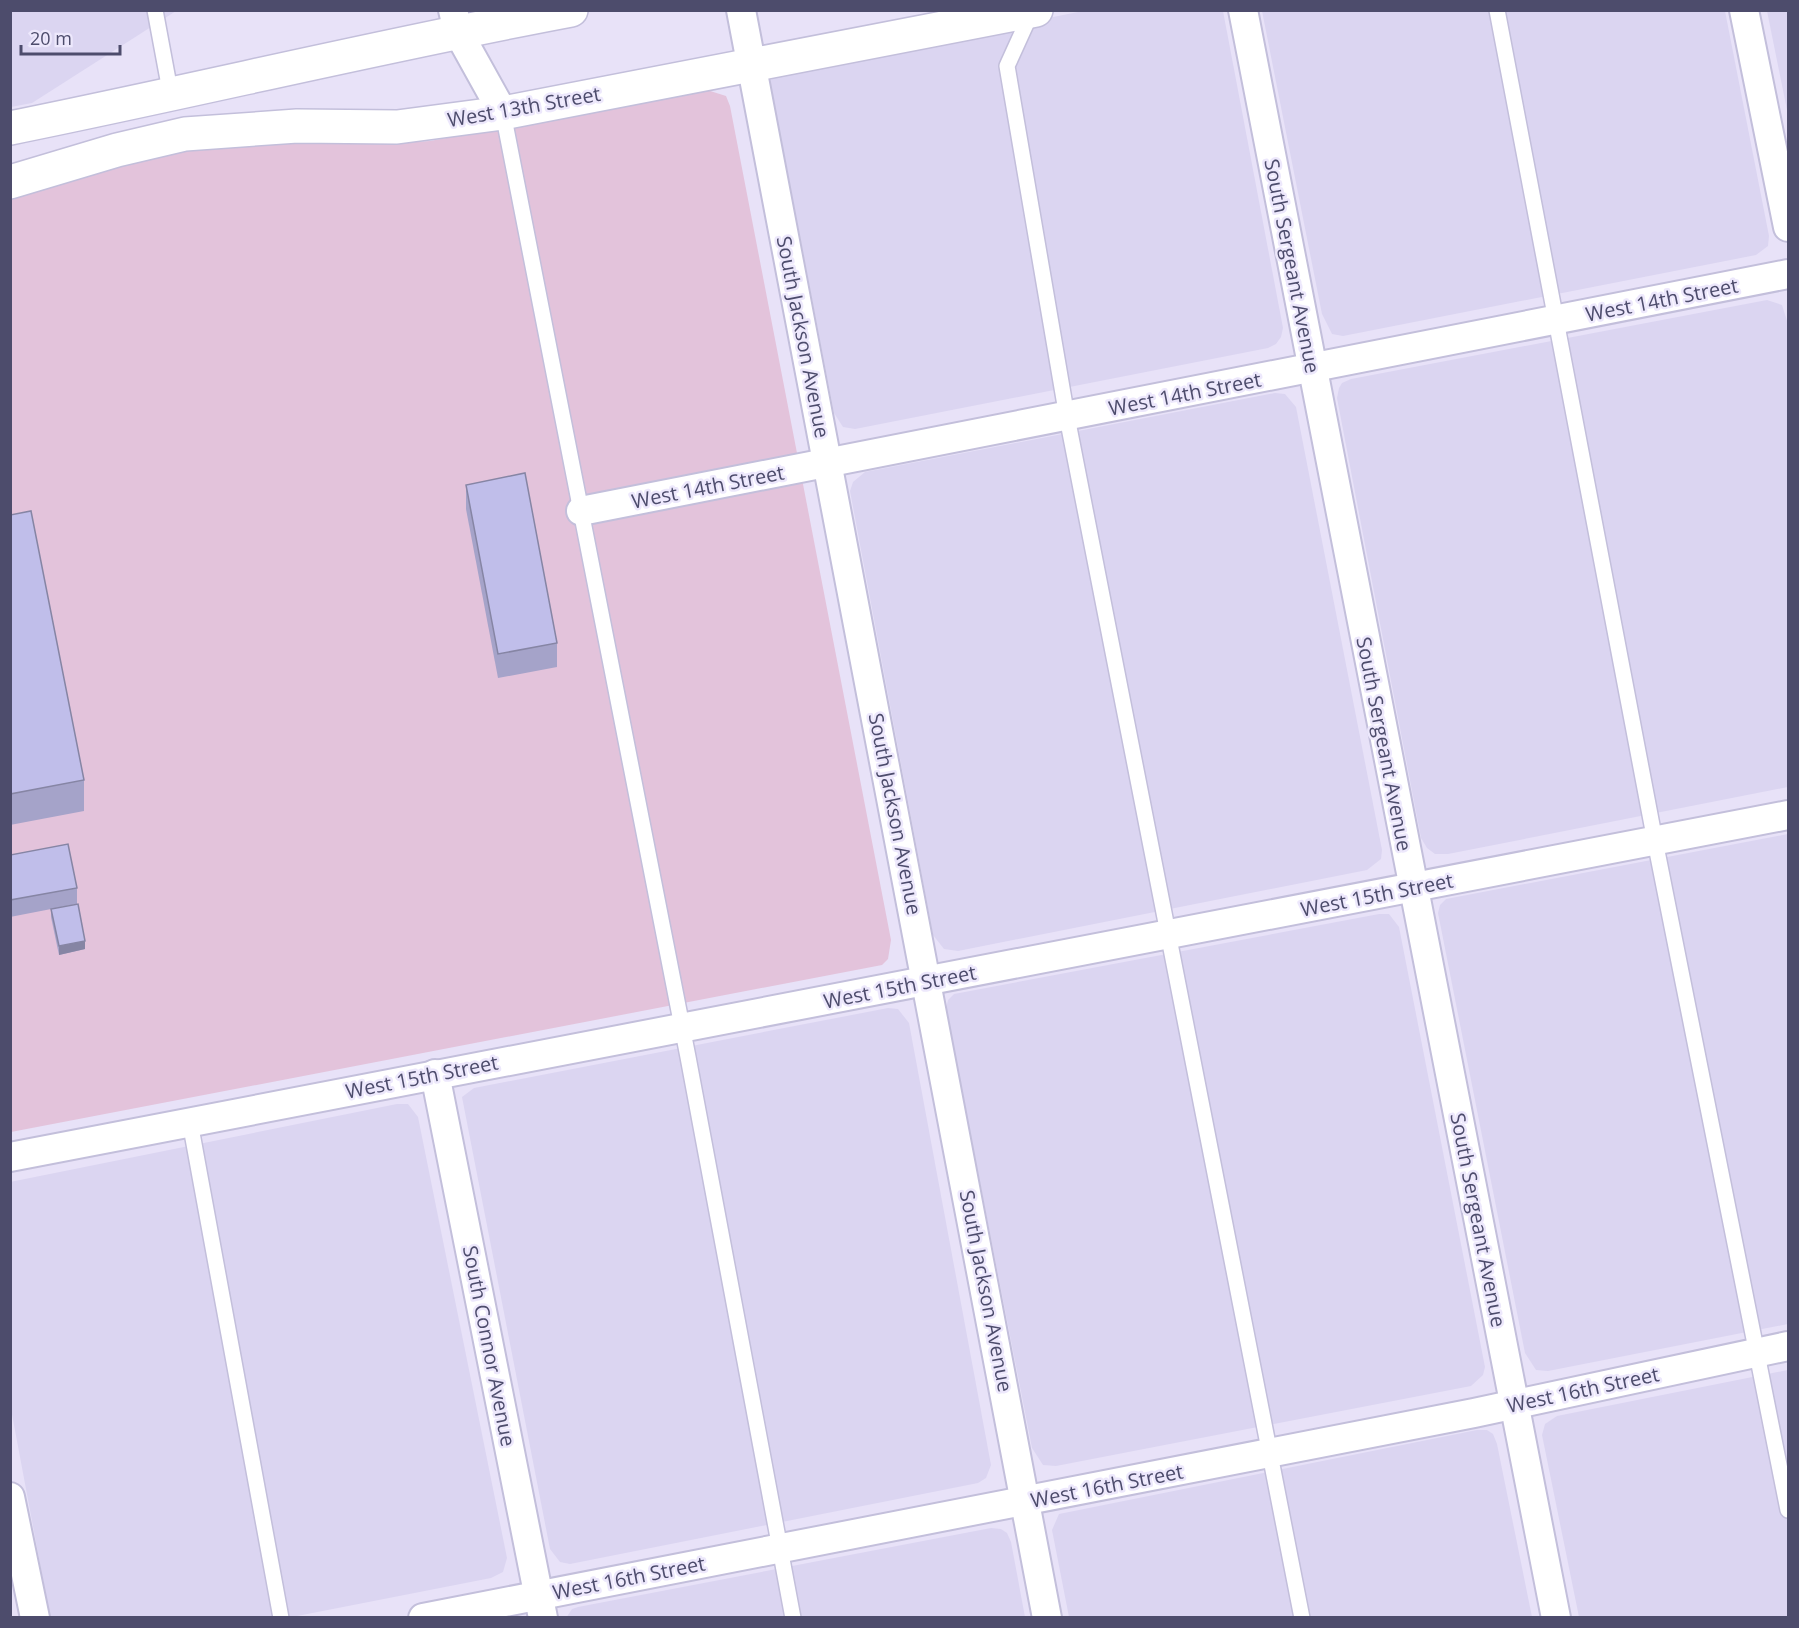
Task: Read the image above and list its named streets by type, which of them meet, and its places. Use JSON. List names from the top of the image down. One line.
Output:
{"streets":{"street":["West 13th Street","South Sergeant Avenue","West 14th Street","South Jackson Avenue","West 15th Street","South Connor Avenue","West 16th Street"]},"crossings":[["West 13th Street","South Jackson Avenue"],["South Sergeant Avenue","West 14th Street"],["South Sergeant Avenue","West 15th Street"],["South Sergeant Avenue","West 16th Street"],["West 14th Street","South Jackson Avenue"],["South Jackson Avenue","West 15th Street"],["South Jackson Avenue","West 16th Street"],["West 15th Street","South Connor Avenue"],["South Connor Avenue","West 16th Street"]],"scale_bar":"20 m"}
